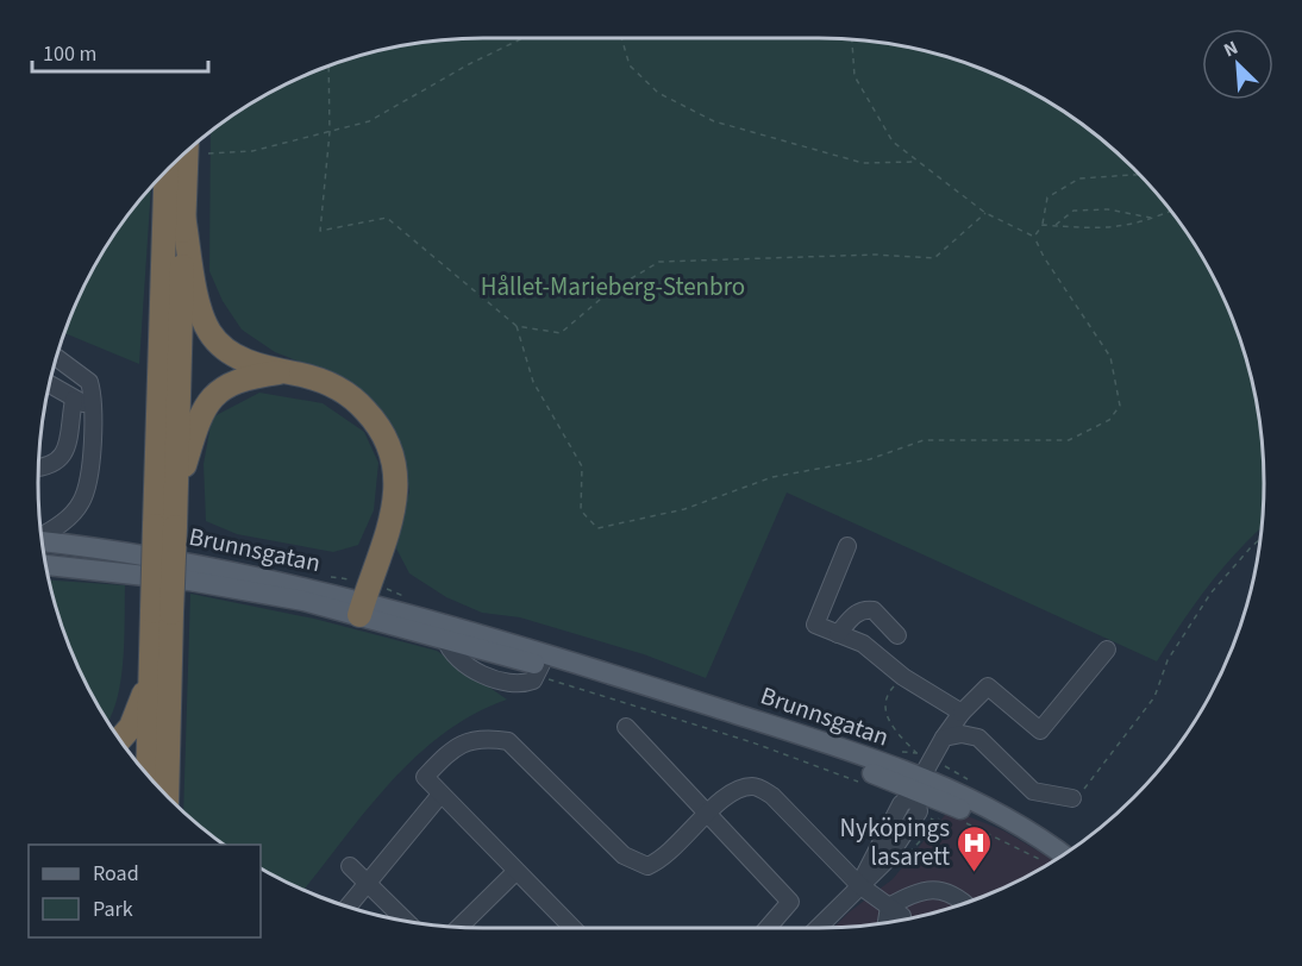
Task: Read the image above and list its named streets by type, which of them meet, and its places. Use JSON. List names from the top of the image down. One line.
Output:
{"streets":{"main road":["Brunnsgatan"]},"parks":["Hållet-Marieberg-Stenbro"],"places":{"hospital":["Nyköpings lasarett"]},"legend":["Road","Park"],"scale_bar":"100 m","north":"top left"}
